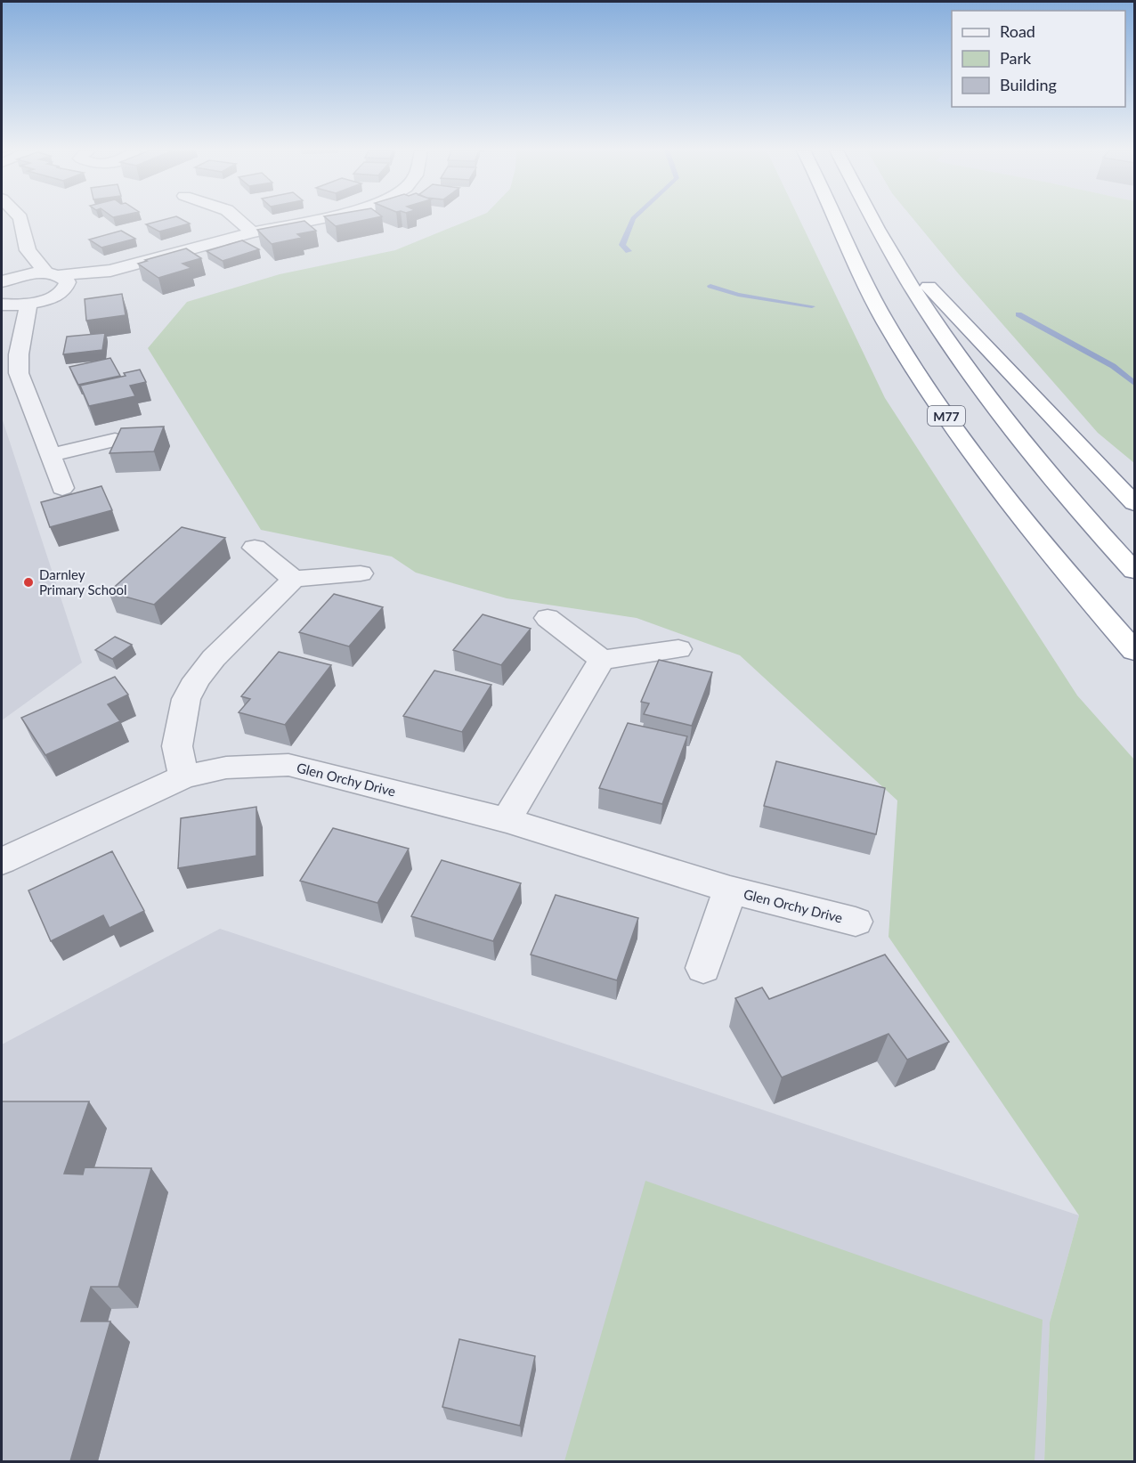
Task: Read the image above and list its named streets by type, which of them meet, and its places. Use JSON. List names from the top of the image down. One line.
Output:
{"streets":{"highway":["M77"],"street":["Glen Orchy Drive"]},"places":["Darnley Primary School"],"legend":["Road","Park","Building"]}
